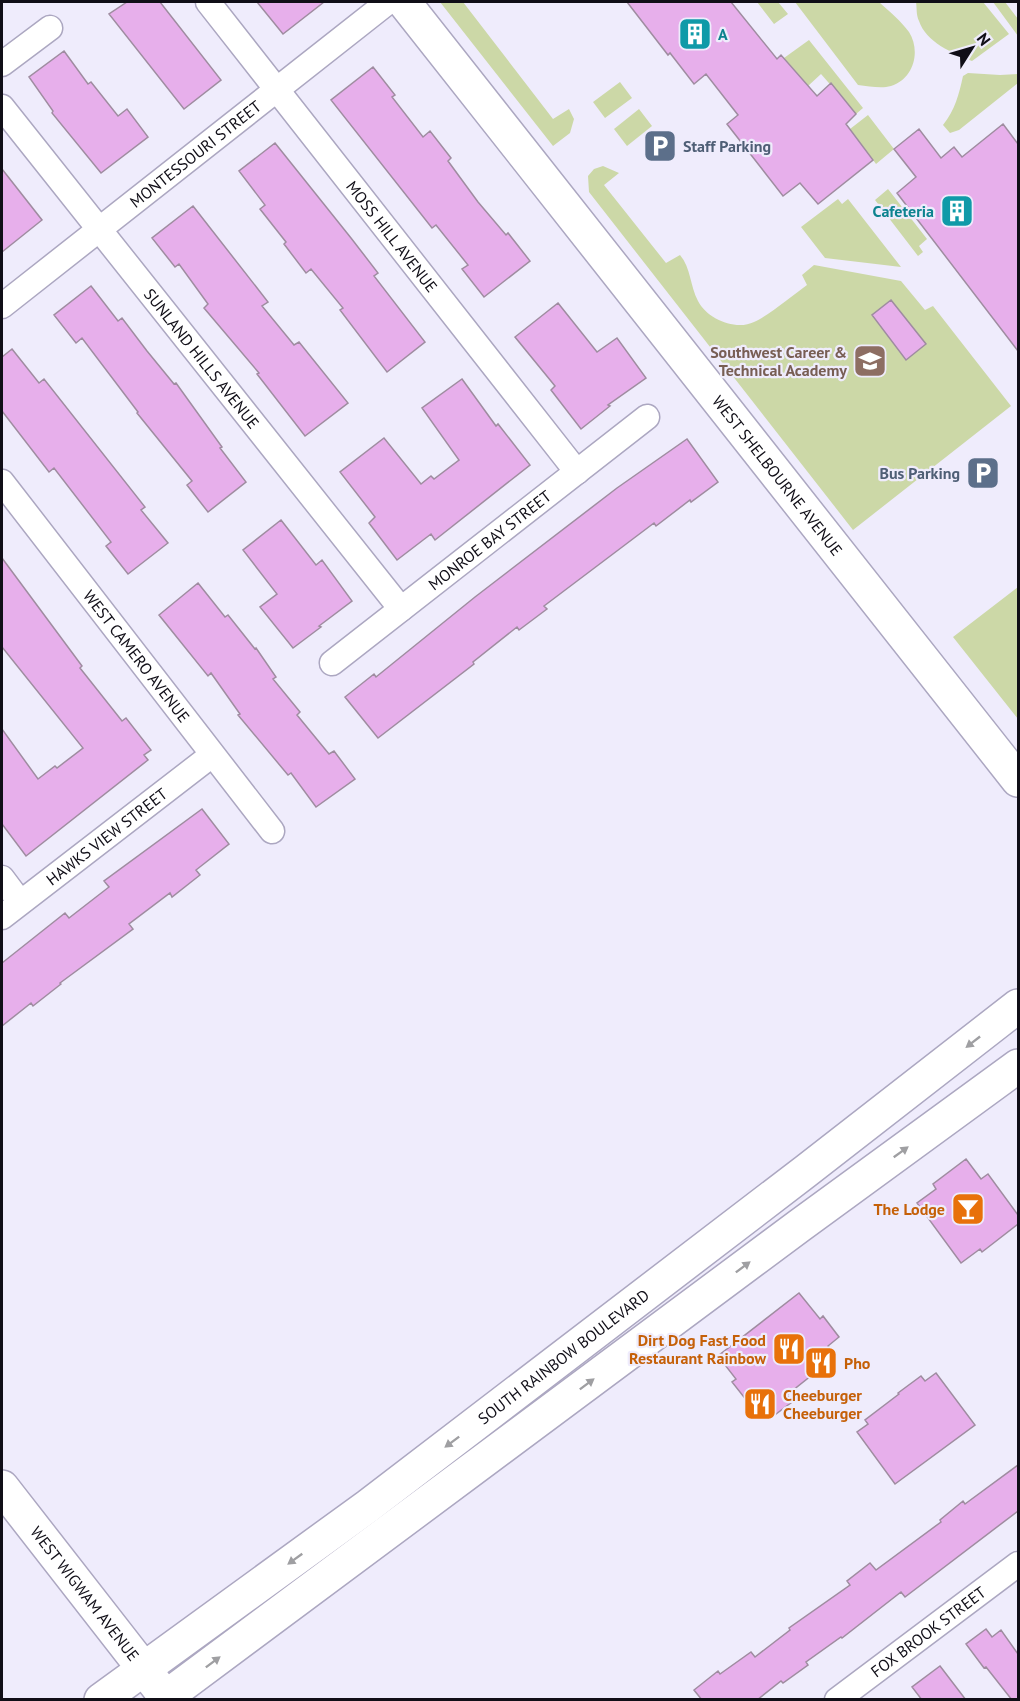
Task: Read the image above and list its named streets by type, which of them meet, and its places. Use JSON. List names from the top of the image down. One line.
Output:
{"streets":{"main road":["WEST SHELBOURNE AVENUE","SOUTH RAINBOW BOULEVARD","WEST WIGWAM AVENUE"],"street":["MONTESSOURI STREET","MOSS HILL AVENUE","SUNLAND HILLS AVENUE","MONROE BAY STREET","WEST CAMERO AVENUE","HAWKS VIEW STREET","FOX BROOK STREET"]},"crossings":[["MONTESSOURI STREET","MOSS HILL AVENUE"],["MONTESSOURI STREET","SUNLAND HILLS AVENUE"],["MOSS HILL AVENUE","MONROE BAY STREET"],["SUNLAND HILLS AVENUE","MONROE BAY STREET"],["WEST CAMERO AVENUE","HAWKS VIEW STREET"],["SOUTH RAINBOW BOULEVARD","WEST WIGWAM AVENUE"]],"places":{"building":["A","Cafeteria"],"parking":["Staff Parking","Bus Parking"],"school or university":["Southwest Career & Technical Academy"],"bar":["The Lodge"],"restaurant":["Dirt Dog Fast Food Restaurant Rainbow","Pho","Cheeburger Cheeburger"]},"north":"top right"}
